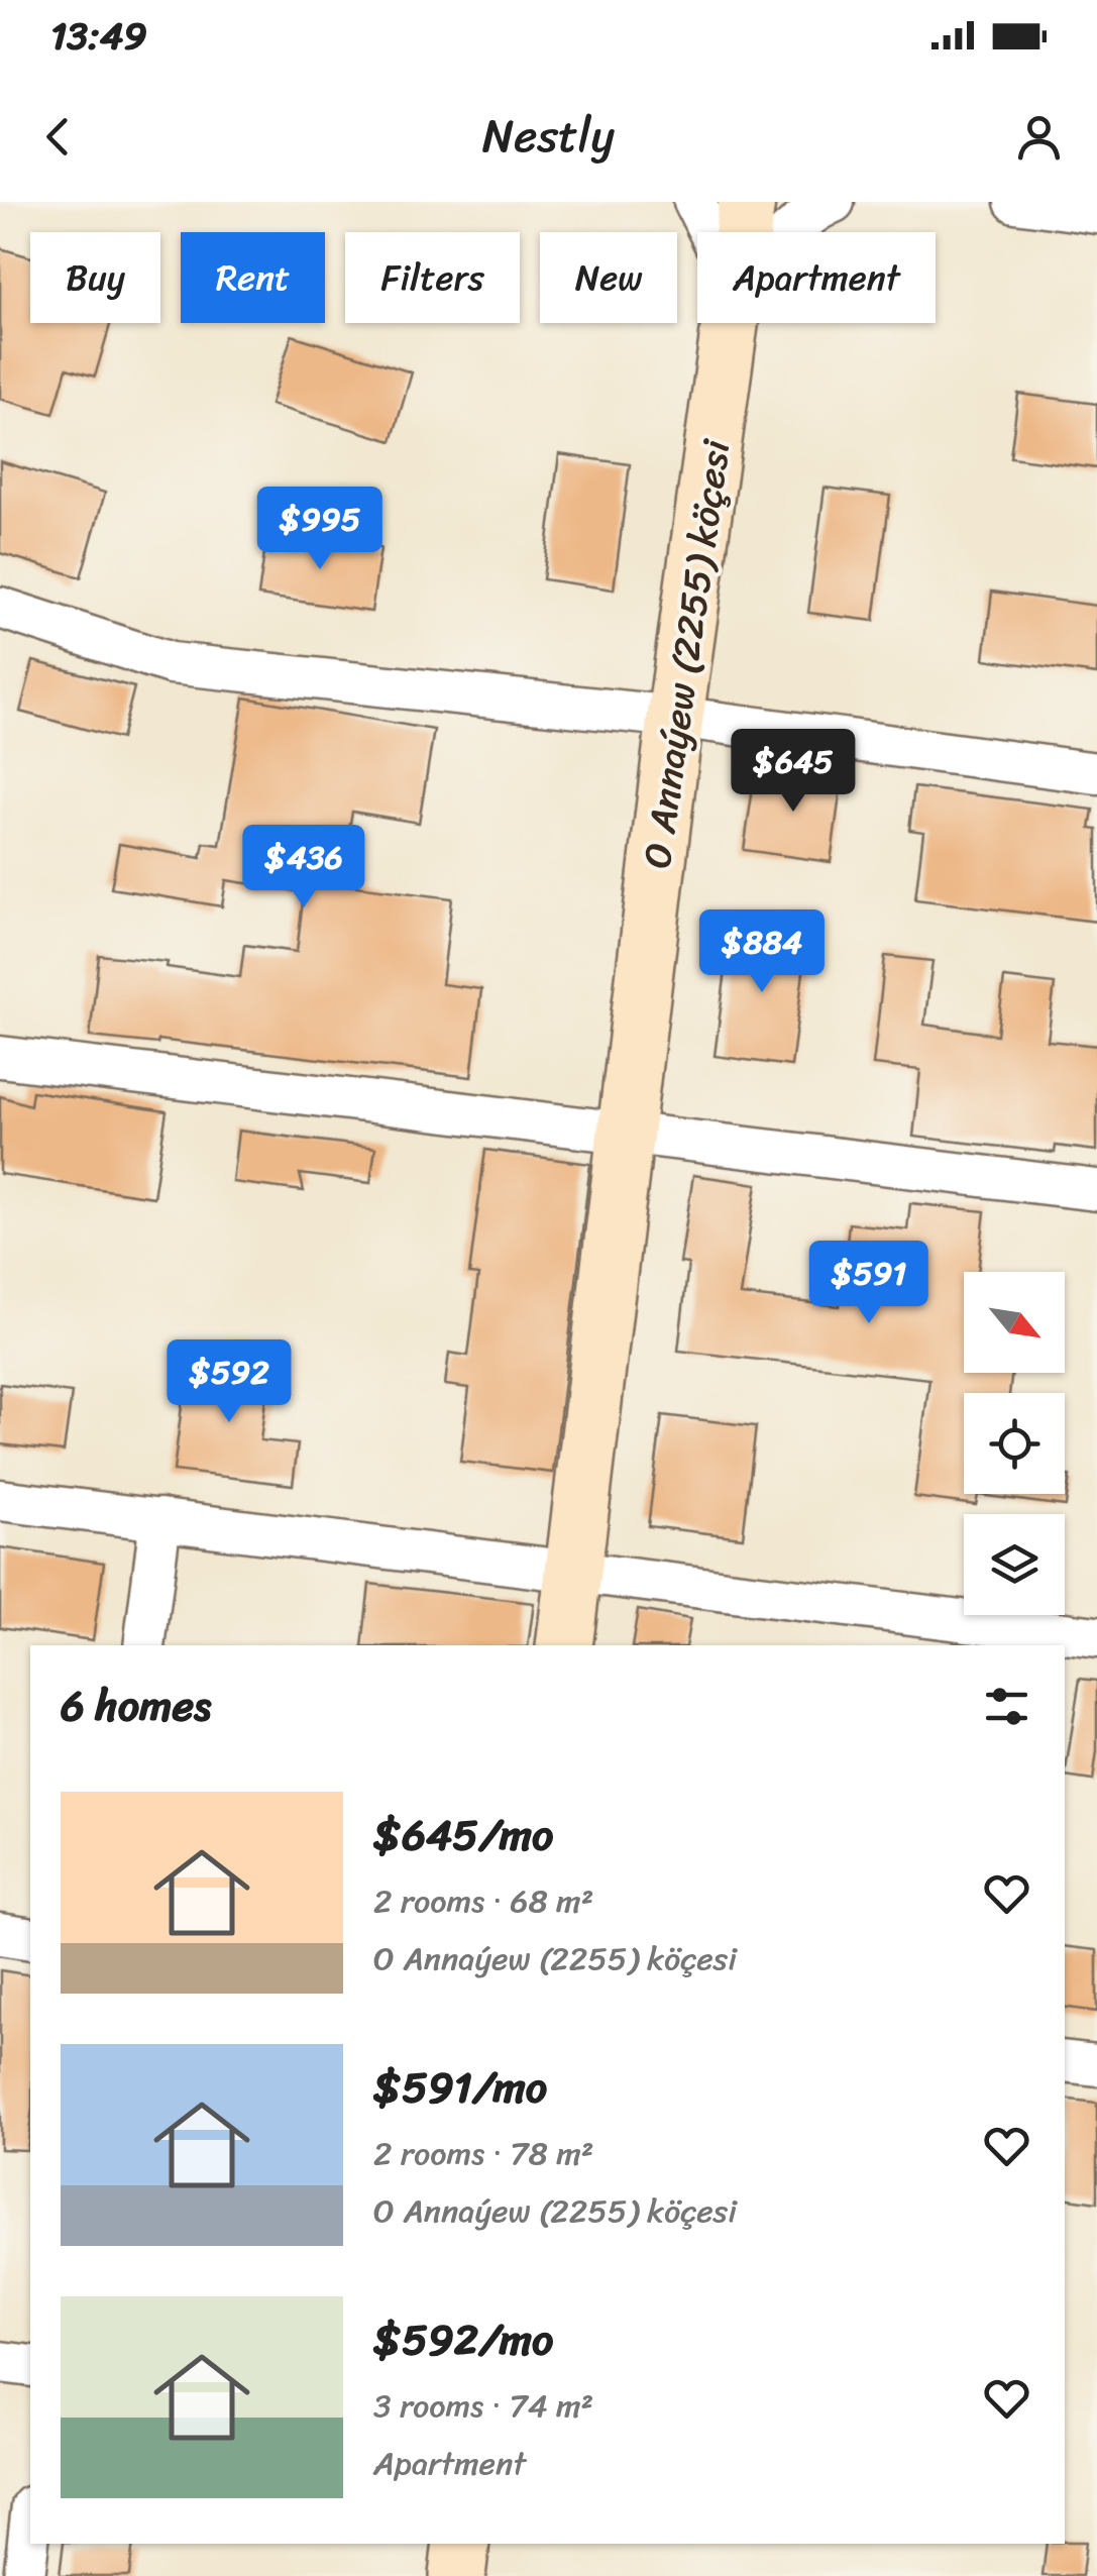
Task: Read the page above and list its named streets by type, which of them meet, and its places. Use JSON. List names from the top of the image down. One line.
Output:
{"streets":{"main road":["O Annaýew (2255) köçesi"]},"north":"bottom right","page":{"status":"13:49","header":"Nestly","chip":["Buy","Rent","Filters","New","Apartment"],"price":["$995","$645","$436","$884","$591","$592"],"heading":"6 homes","list":[{"name":"$645/mo","note":"2 rooms · 68 m² · O Annaýew (2255) köçesi"},{"name":"$591/mo","note":"2 rooms · 78 m² · O Annaýew (2255) köçesi"},{"name":"$592/mo","note":"3 rooms · 74 m² · Apartment"}]}}
